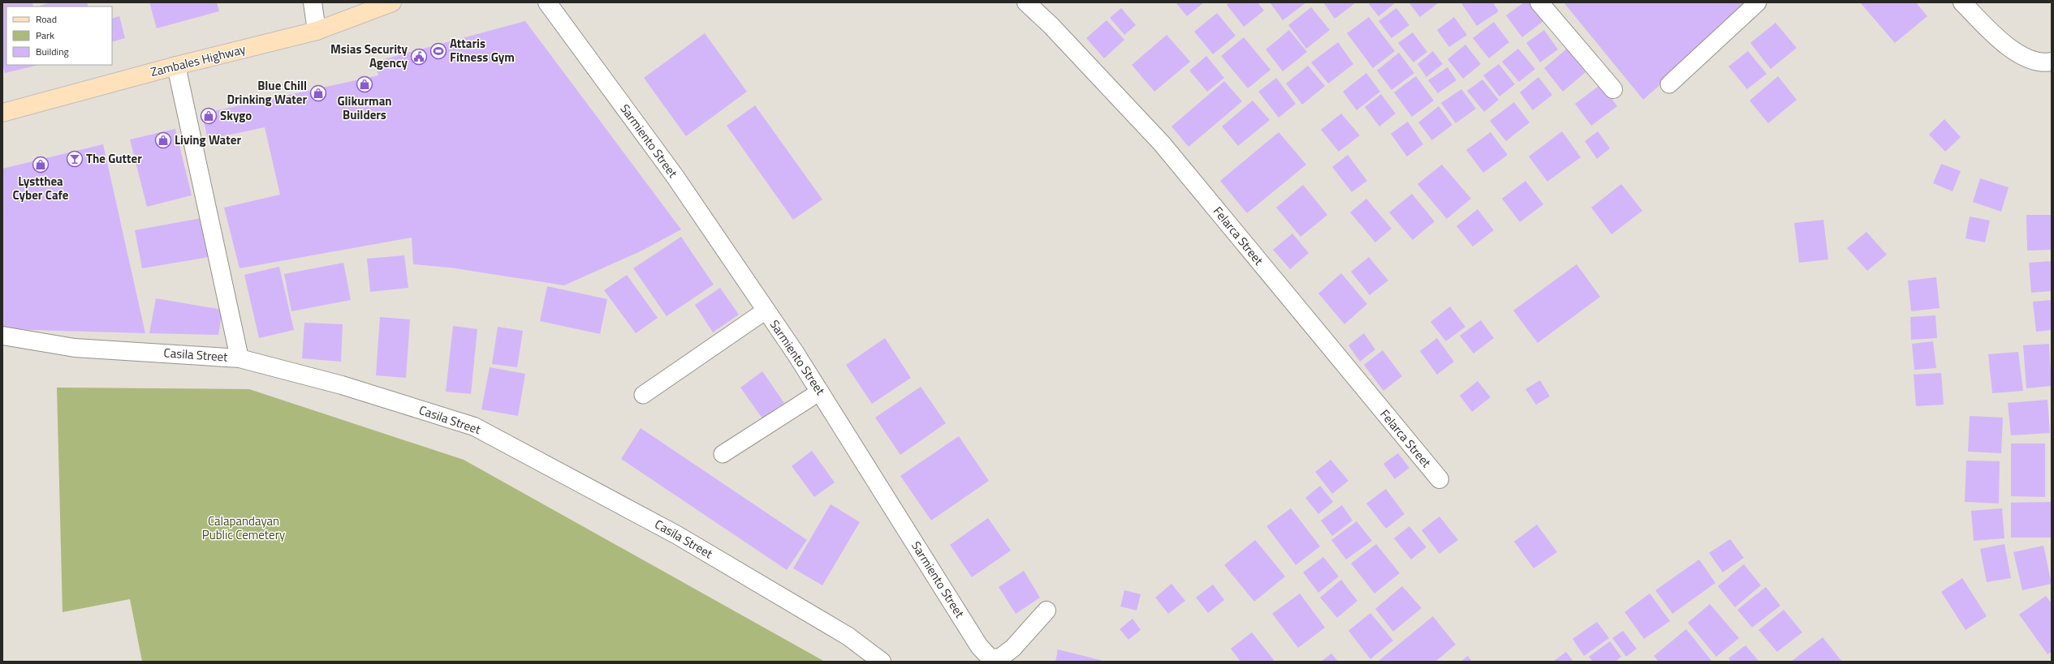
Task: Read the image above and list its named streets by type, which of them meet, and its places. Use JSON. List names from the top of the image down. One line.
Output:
{"streets":{"main road":["Zambales Highway"],"street":["Sarmiento Street","Felarca Street","Casila Street"]},"parks":["Calapandayan Public Cemetery"],"places":{"sports":["Attaris Fitness Gym"],"public building":["Msias Security Agency"],"shop":["Glikurman Builders","Blue Chill Drinking Water","Skygo","Living Water","Lystthea Cyber Cafe"],"bar":["The Gutter"]},"legend":["Road","Park","Building"]}
